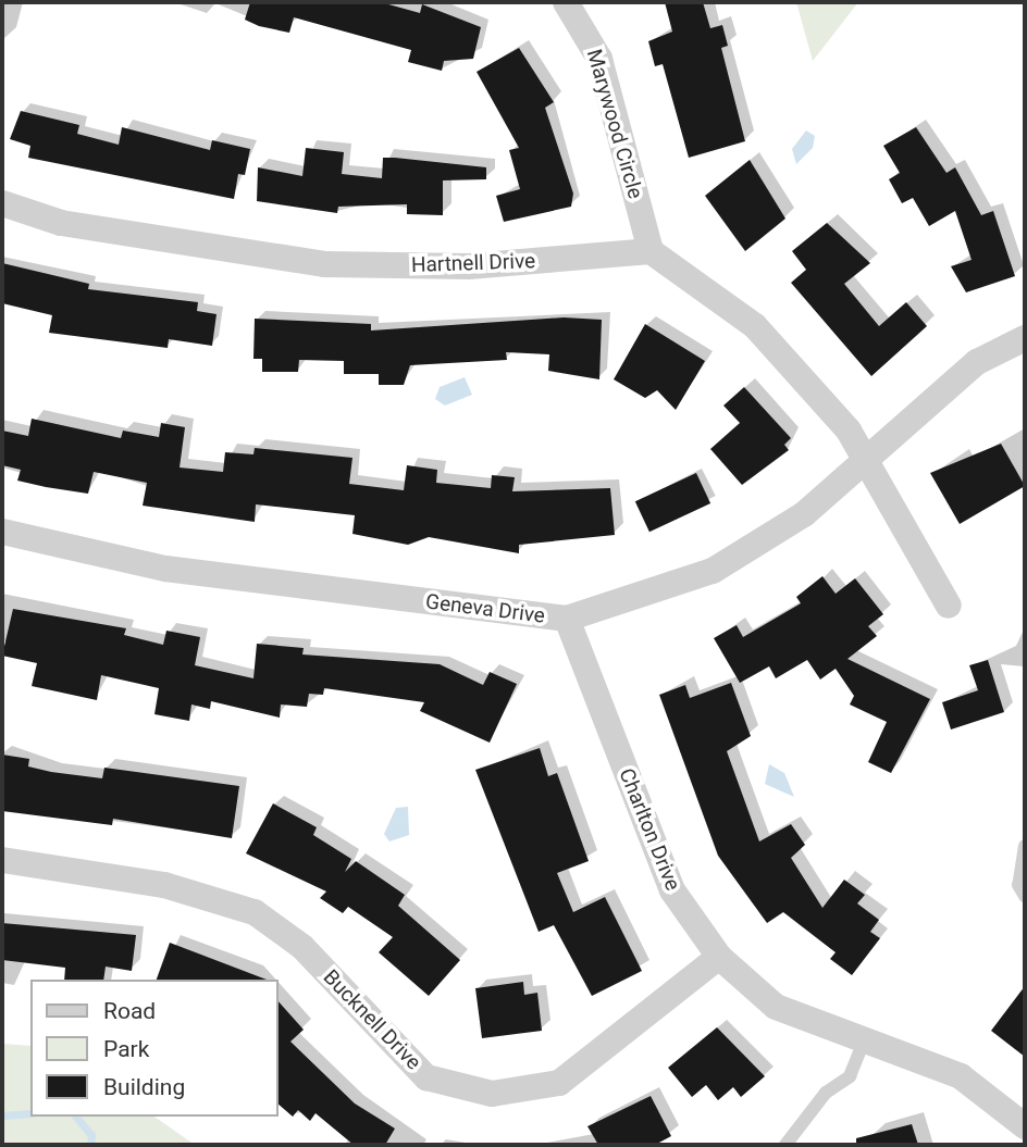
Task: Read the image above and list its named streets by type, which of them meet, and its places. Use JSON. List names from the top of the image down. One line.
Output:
{"streets":{"street":["Marywood Circle","Hartnell Drive","Geneva Drive","Charlton Drive","Bucknell Drive"]},"crossings":[["Marywood Circle","Hartnell Drive"],["Geneva Drive","Charlton Drive"],["Charlton Drive","Bucknell Drive"]],"legend":["Road","Park","Building"]}
